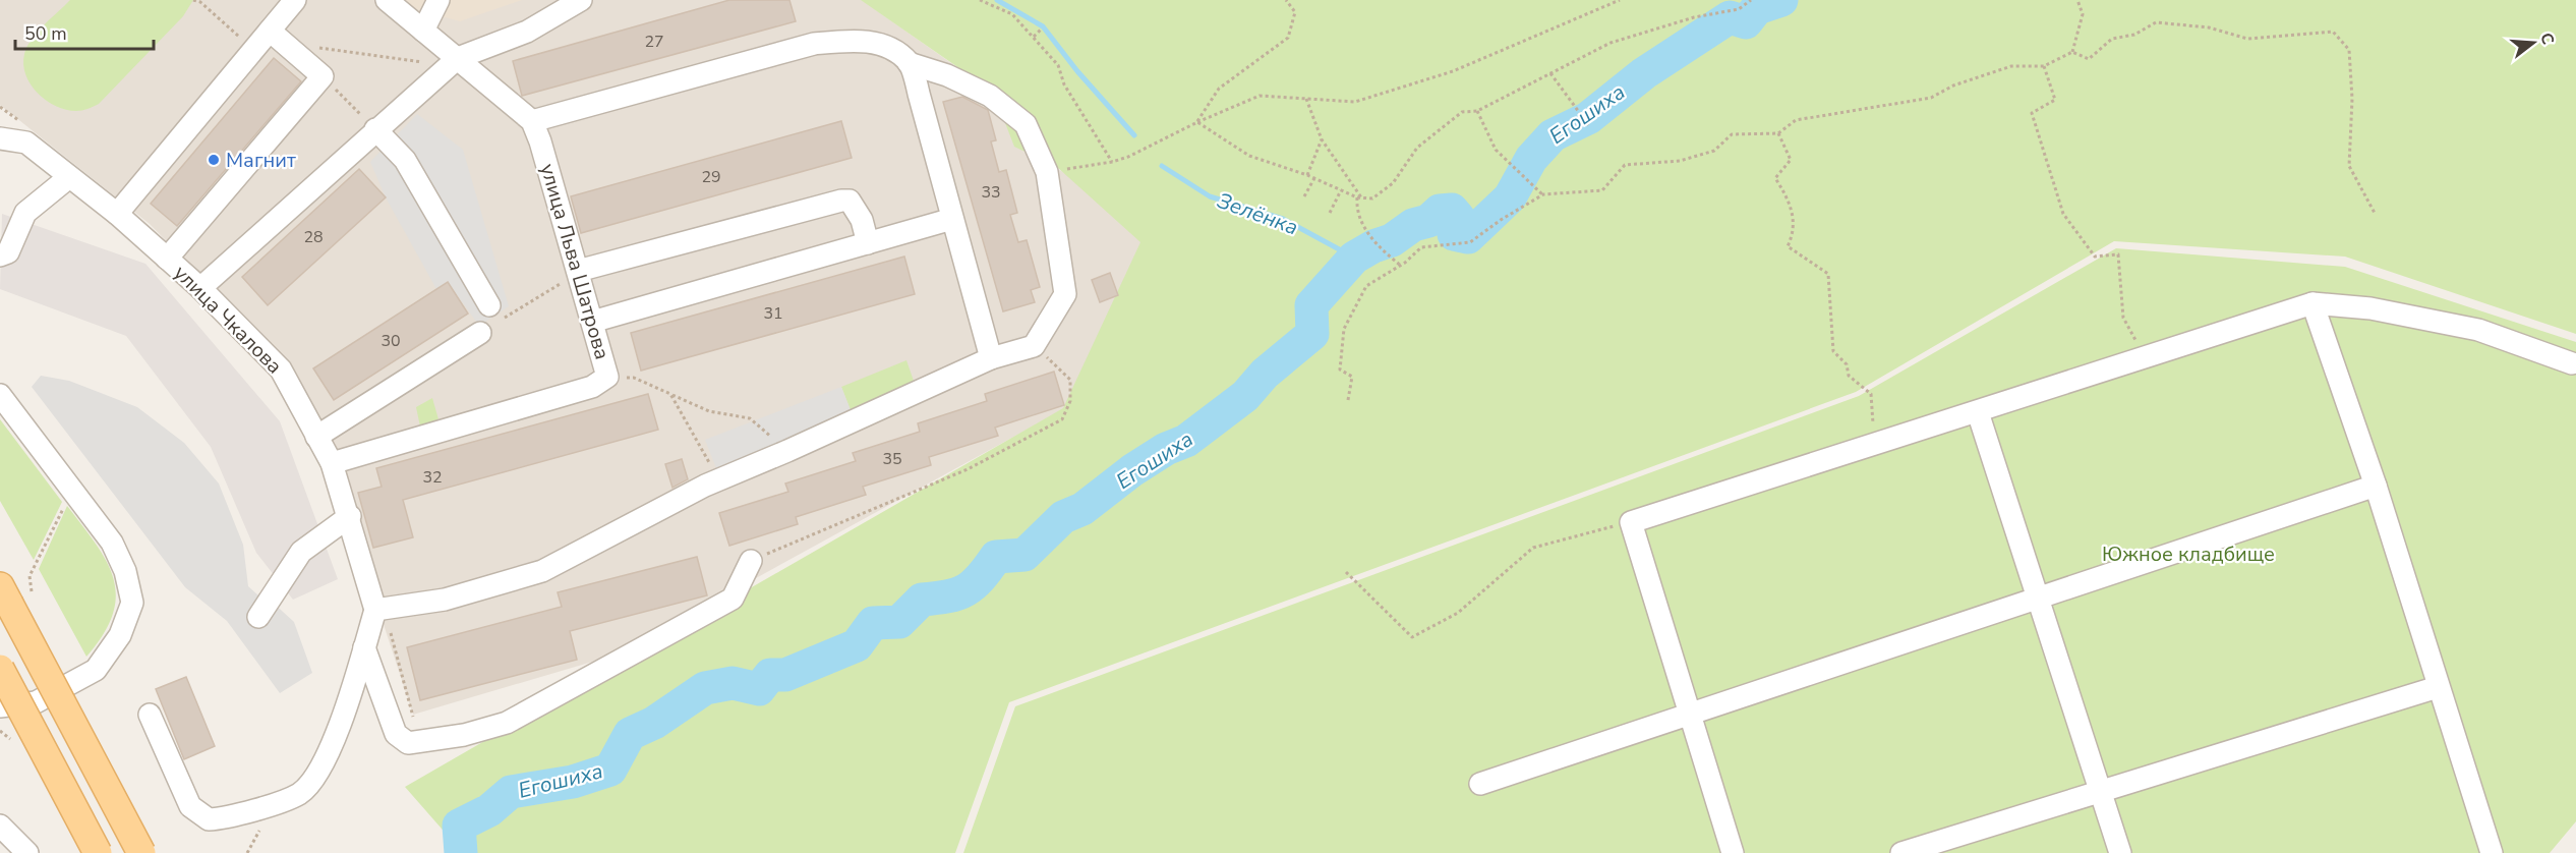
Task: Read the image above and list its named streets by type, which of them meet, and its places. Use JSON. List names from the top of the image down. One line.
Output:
{"streets":{"street":["улица Льва Шатрова","улица Чкалова"]},"crossings":[["улица Льва Шатрова","улица Чкалова"]],"water":["Егошиха","Зелёнка"],"parks":["Южное кладбище"],"places":["Магнит"],"house_numbers":["27","29","33","28","31","30","35","32"],"scale_bar":"50 m","north":"right"}
